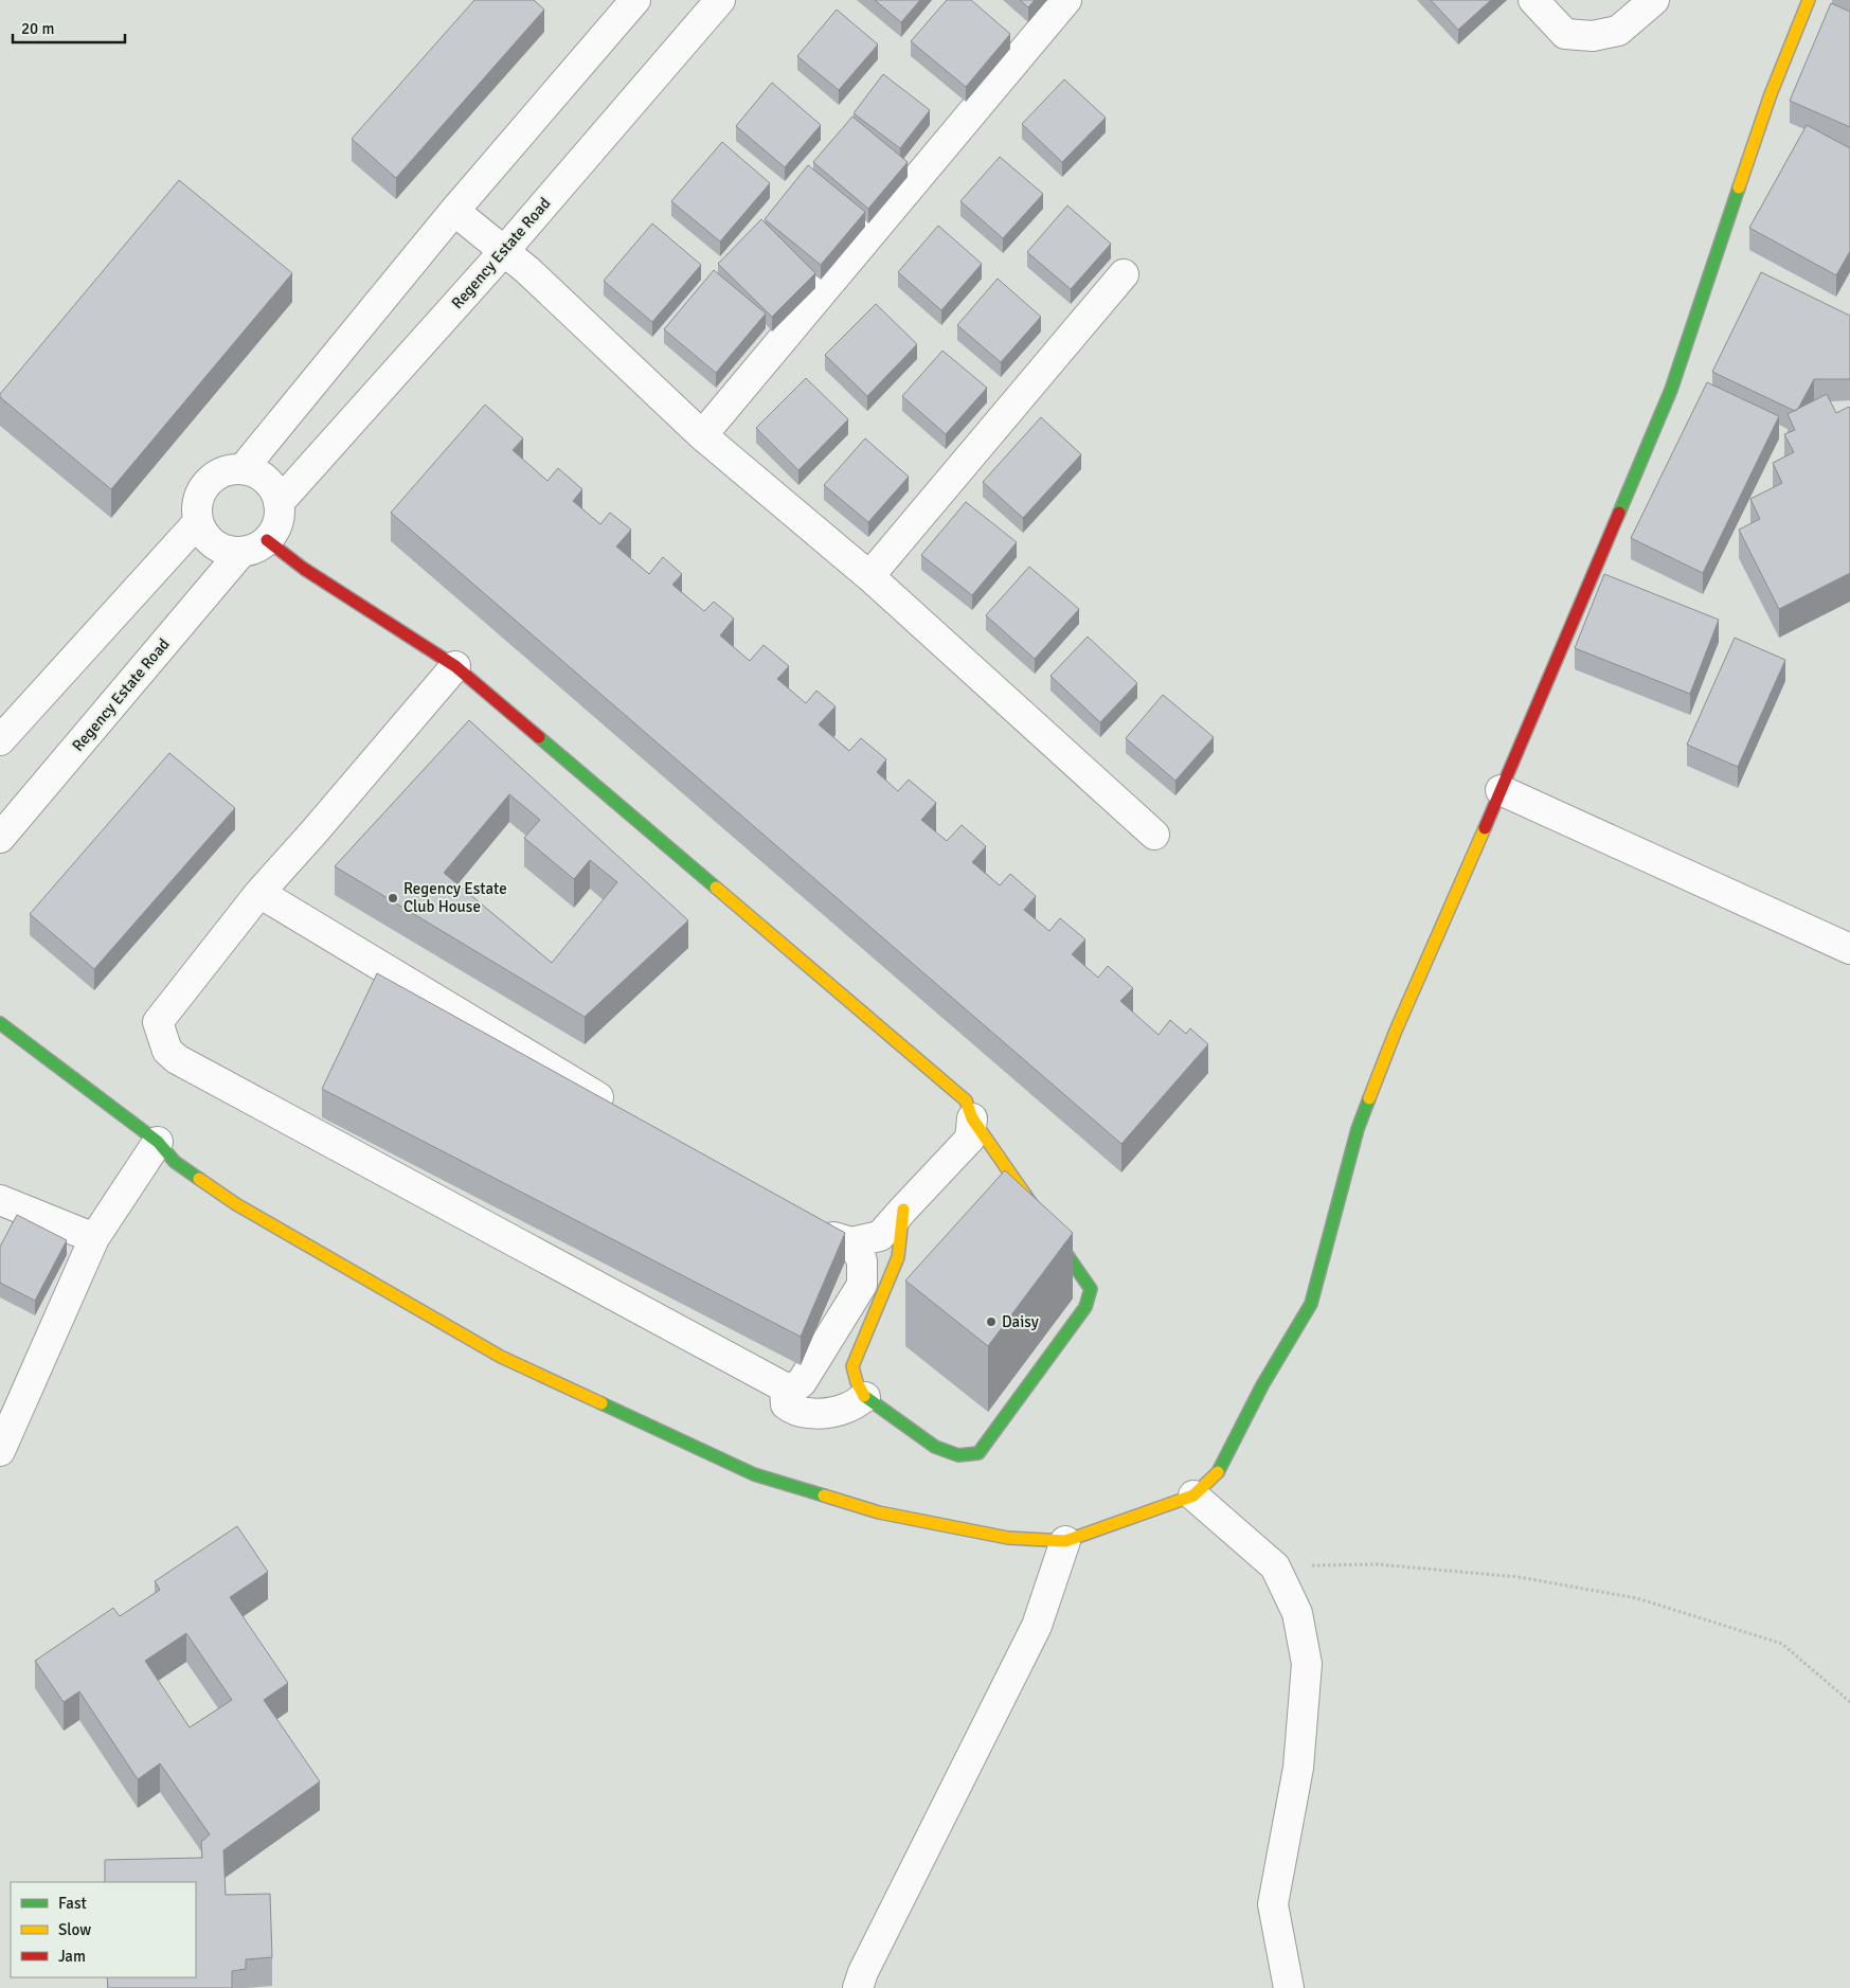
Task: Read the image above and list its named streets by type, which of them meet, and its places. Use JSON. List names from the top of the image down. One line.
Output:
{"streets":{"street":["Regency Estate Road"]},"places":["Regency Estate Club House","Daisy"],"legend":["Fast","Slow","Jam"],"scale_bar":"20 m"}
